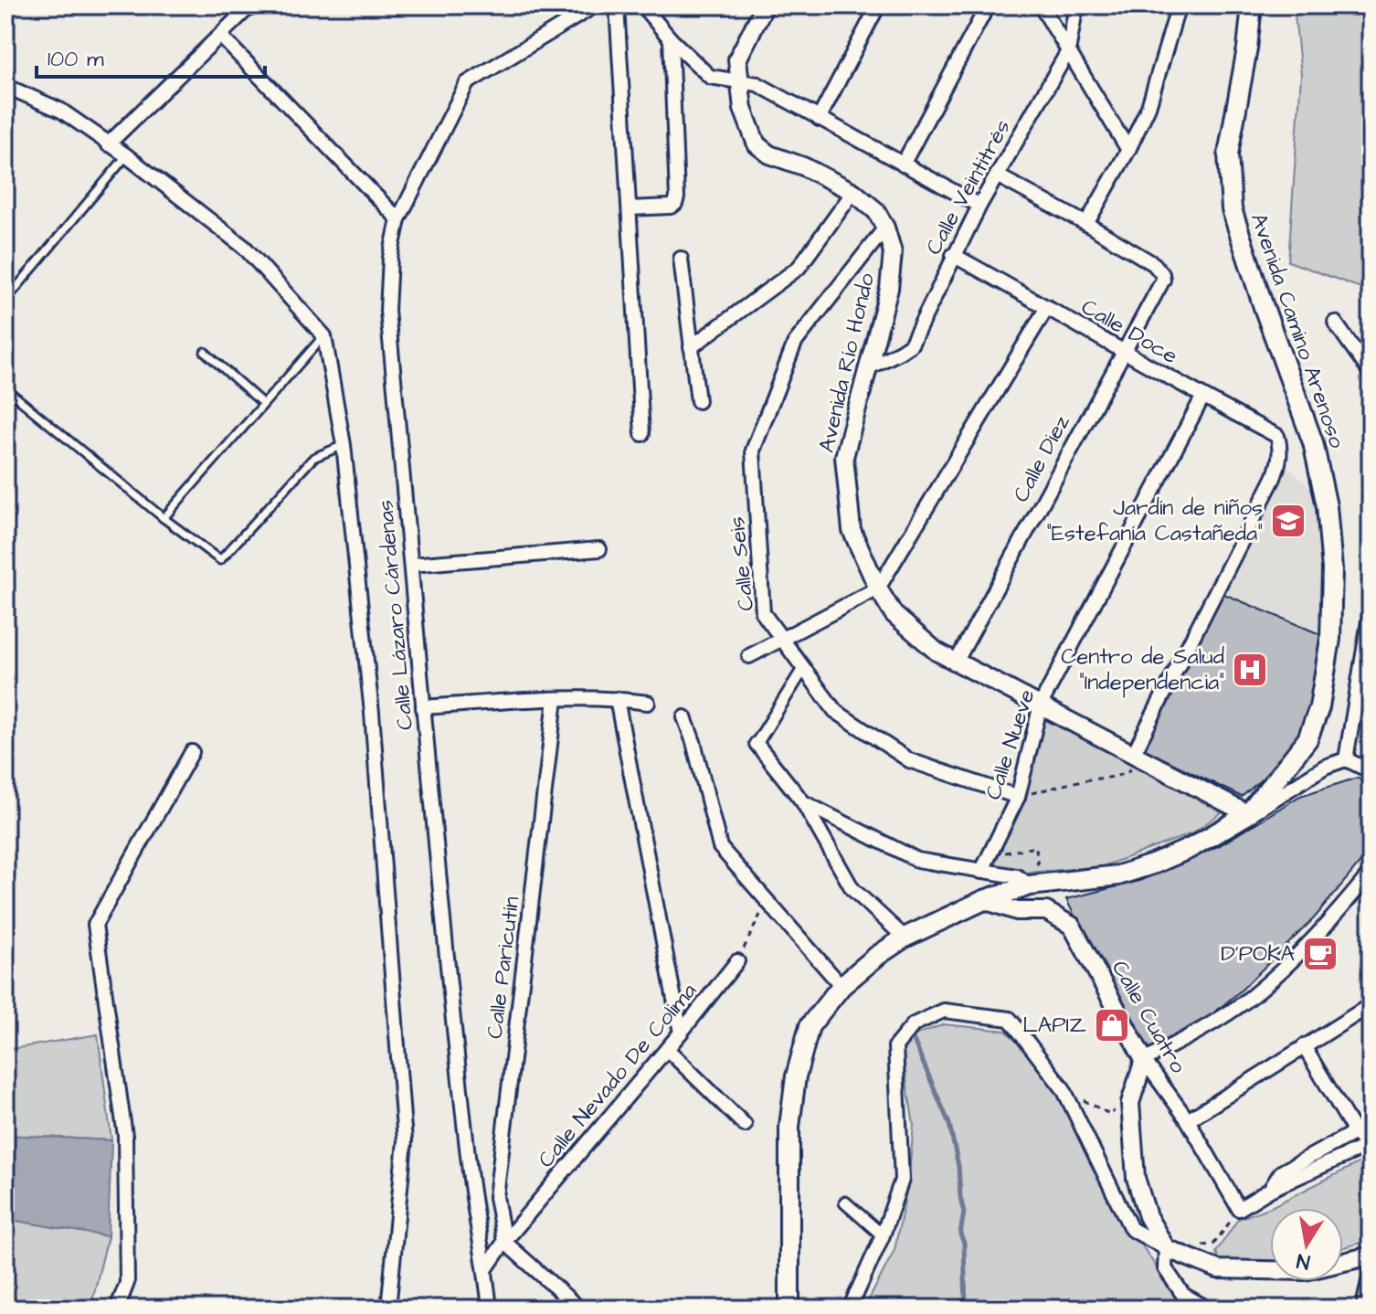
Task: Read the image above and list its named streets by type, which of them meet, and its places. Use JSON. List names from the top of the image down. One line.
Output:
{"streets":{"main road":["Avenida Camino Arenoso"],"street":["Calle Veintitrés","Calle Doce","Avenida Río Hondo","Calle Diez","Calle Seis","Calle Lázaro Cárdenas","Calle Nueve","Calle Paricutín","Calle Cuatro","Calle Nevado De Colima"]},"crossings":[["Calle Veintitrés","Calle Doce"],["Calle Veintitrés","Avenida Río Hondo"],["Avenida Camino Arenoso","Avenida Río Hondo"],["Avenida Camino Arenoso","Calle Cuatro"],["Calle Doce","Avenida Río Hondo"],["Calle Doce","Calle Diez"],["Calle Doce","Calle Nueve"],["Avenida Río Hondo","Calle Diez"],["Avenida Río Hondo","Calle Seis"],["Avenida Río Hondo","Calle Nueve"],["Calle Seis","Calle Nueve"],["Calle Lázaro Cárdenas","Calle Nevado De Colima"],["Calle Paricutín","Calle Nevado De Colima"]],"places":{"school or university":["Jardín de niños \"Estefanía Castañeda\""],"hospital":["Centro de Salud \"Independencia\""],"cafe":["D'POKA"],"shop":["LAPIZ"]},"scale_bar":"100 m","north":"bottom"}
